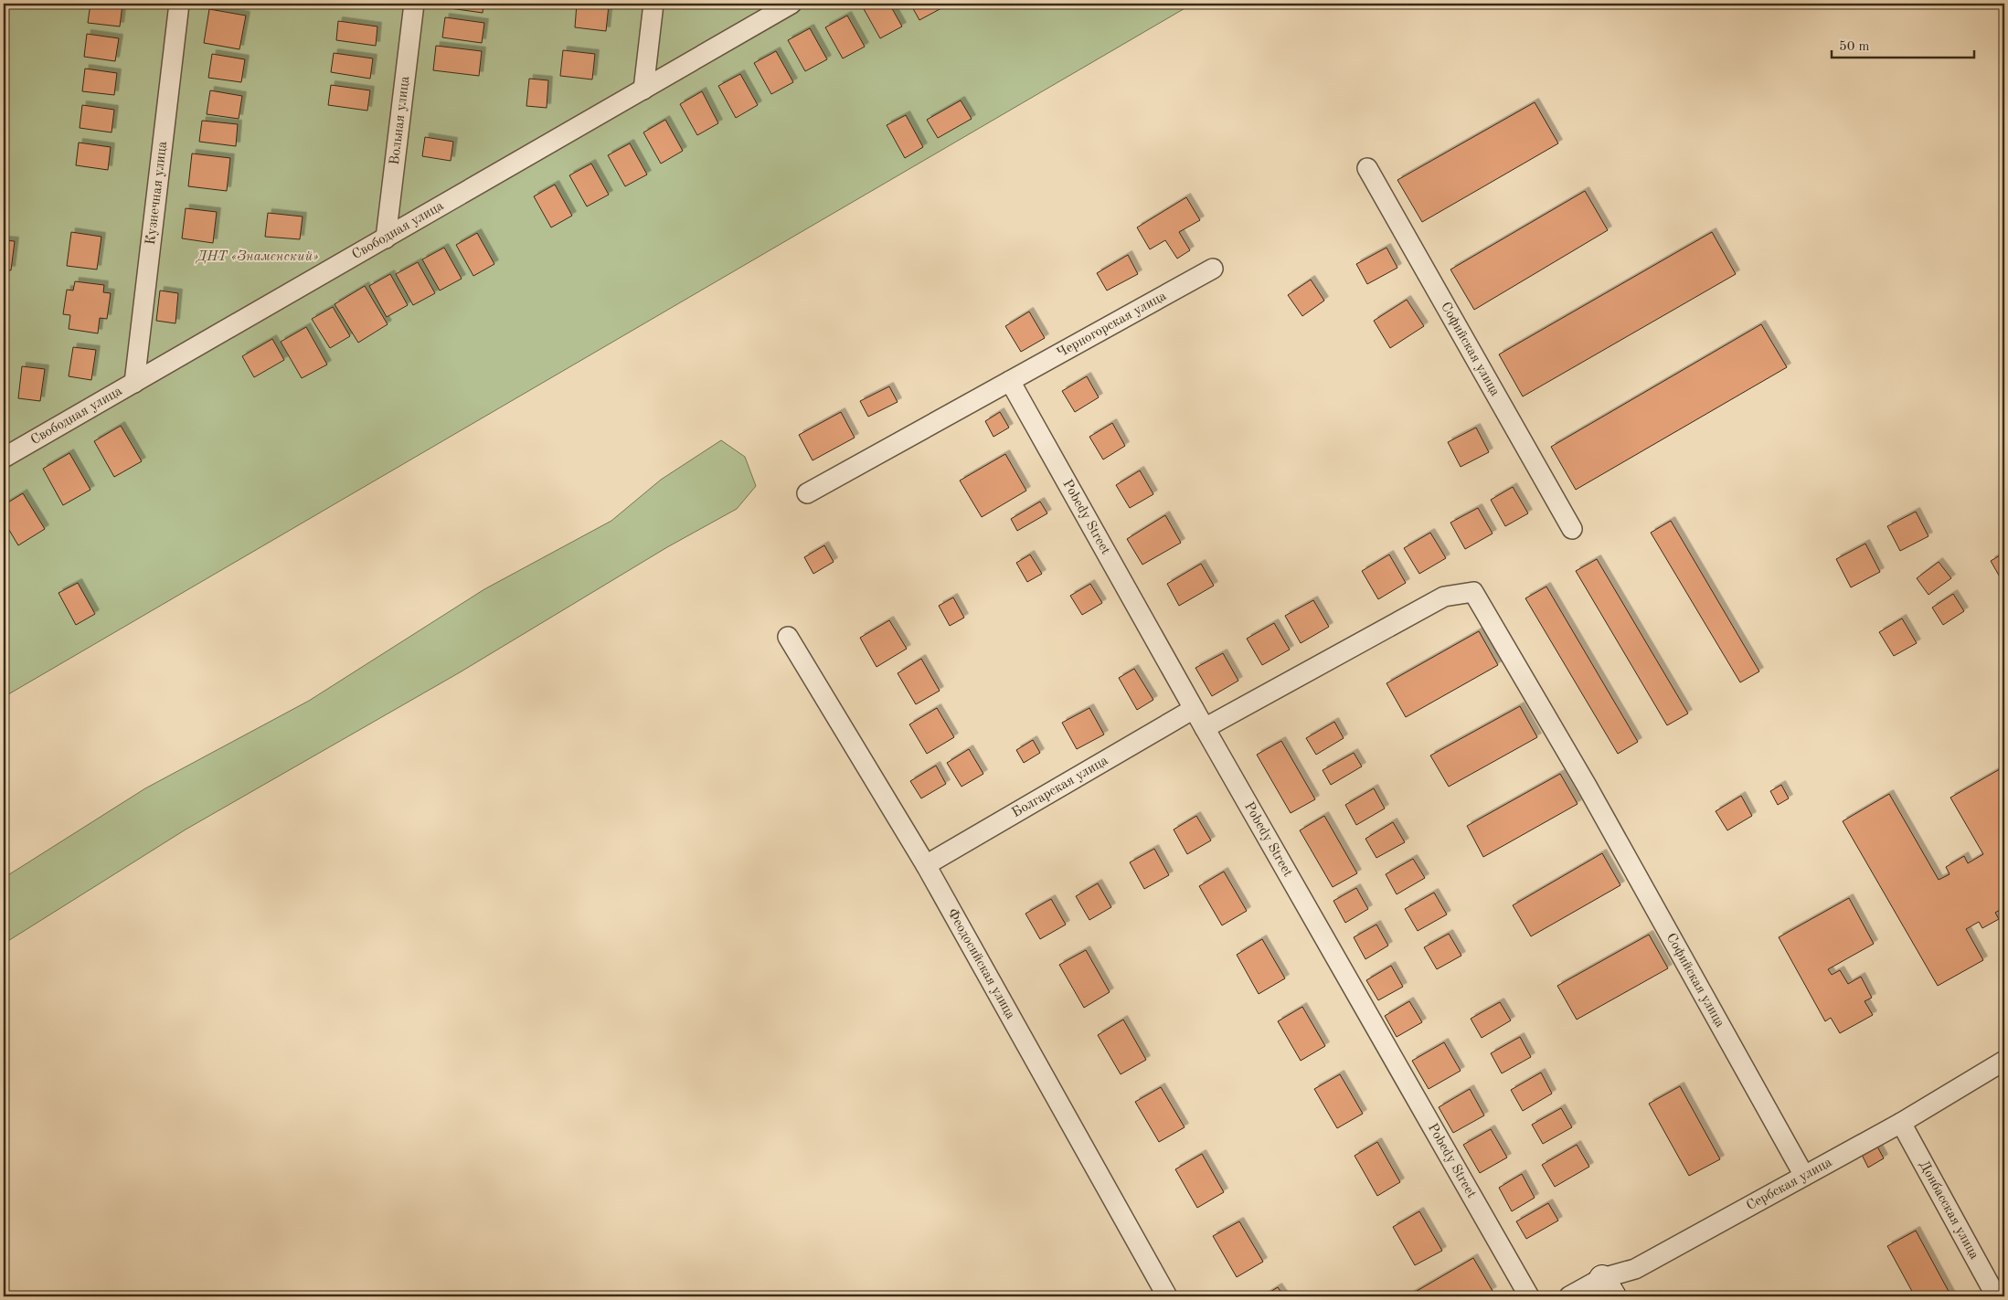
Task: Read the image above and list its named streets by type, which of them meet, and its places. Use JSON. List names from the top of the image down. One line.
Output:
{"streets":{"street":["Вольная улица","Кузнечная улица","Свободная улица","Черногорская улица","Софийская улица","Pobedy Street","Болгарская улица","Феодосийская улица","Сербская улица","Донбасская улица"]},"crossings":[["Вольная улица","Свободная улица"],["Кузнечная улица","Свободная улица"],["Черногорская улица","Pobedy Street"],["Софийская улица","Pobedy Street"],["Софийская улица","Сербская улица"],["Pobedy Street","Болгарская улица"],["Болгарская улица","Феодосийская улица"],["Сербская улица","Донбасская улица"]],"parks":["ДНТ «Знаменский»"],"scale_bar":"50 m"}
